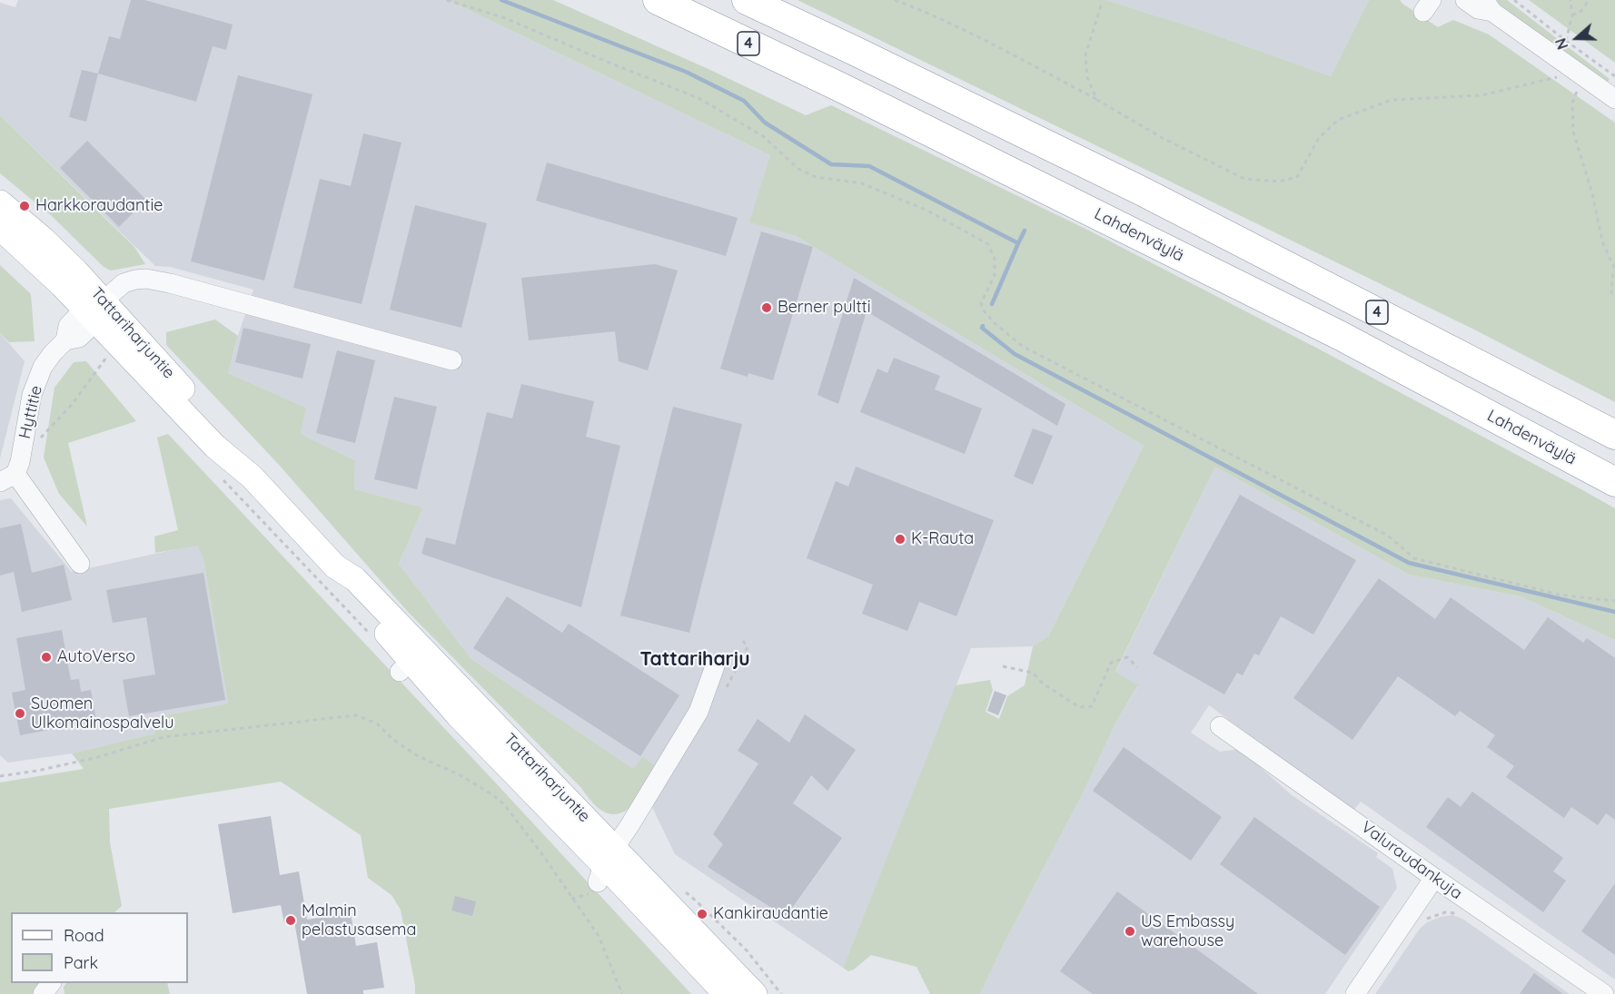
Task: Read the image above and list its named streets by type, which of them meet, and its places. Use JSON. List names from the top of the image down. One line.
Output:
{"streets":{"highway":["4","Lahdenväylä"],"main road":["Tattariharjuntie"],"street":["Hyttitie","Valuraudankuja"]},"crossings":[["Tattariharjuntie","Hyttitie"]],"districts":["Tattariharju"],"places":["Harkkoraudantie","Berner pultti","K-Rauta","AutoVerso","Suomen Ulkomainospalvelu","Kankiraudantie","Malmin pelastusasema","US Embassy warehouse"],"legend":["Road","Park"],"north":"left"}
